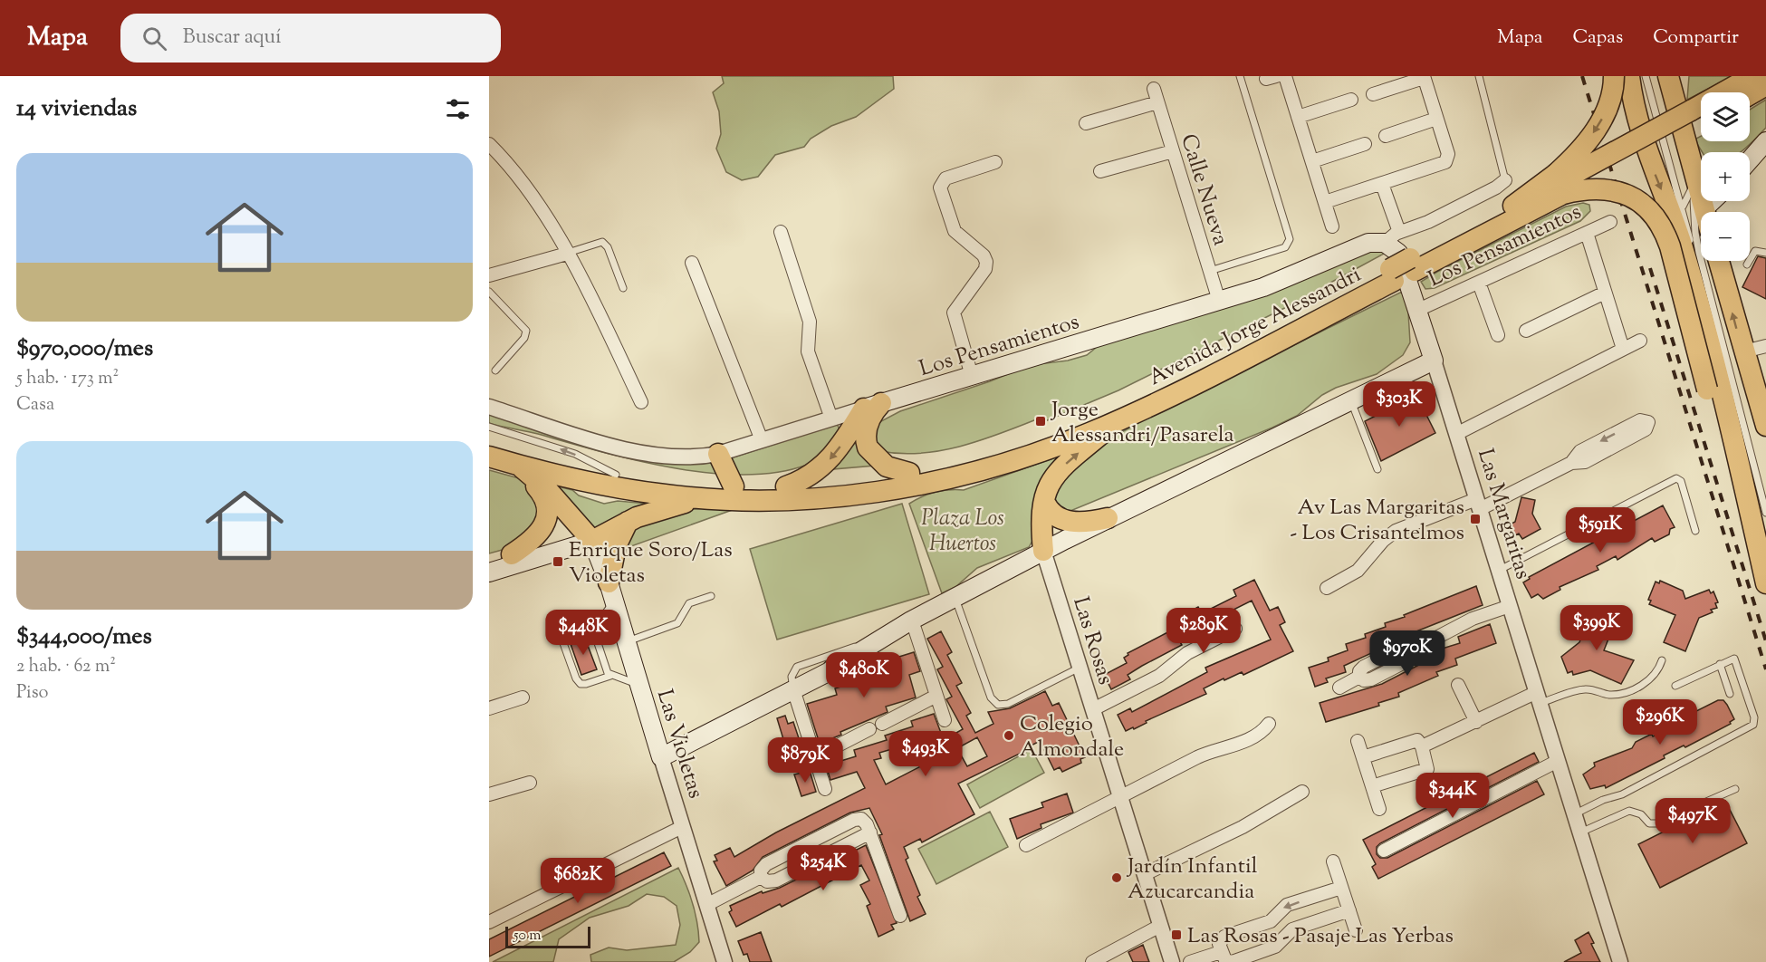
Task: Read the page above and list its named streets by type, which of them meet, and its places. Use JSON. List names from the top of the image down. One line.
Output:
{"streets":{"highway":["Avenida Jorge Alessandri"],"main road":["Los Pensamientos","Las Margaritas","Las Violetas"],"street":["Calle Nueva","Las Rosas"]},"crossings":[["Calle Nueva","Los Pensamientos"],["Los Pensamientos","Las Margaritas"]],"parks":["Plaza Los Huertos"],"places":{"transit":["Jorge Alessandri/Pasarela","Av Las Margaritas - Los Crisantelmos","Enrique Soro/Las Violetas","Las Rosas - Pasaje Las Yerbas"],"other":["Colegio Almondale","Jardín Infantil Azucarcandia"]},"scale_bar":"50 m","page":{"header":"Mapa","search":"Buscar aquí","nav":["Mapa","Capas","Compartir"],"heading":"14 viviendas","map_buttons":["+","−"],"list":[{"name":"$970,000/mes","note":"5 hab. · 173 m² · Casa"},{"name":"$344,000/mes","note":"2 hab. · 62 m² · Piso"}],"price":["$303K","$591K","$399K","$289K","$448K","$970K","$480K","$296K","$493K","$879K","$344K","$497K","$254K","$682K"],"scale":"50 m"}}
